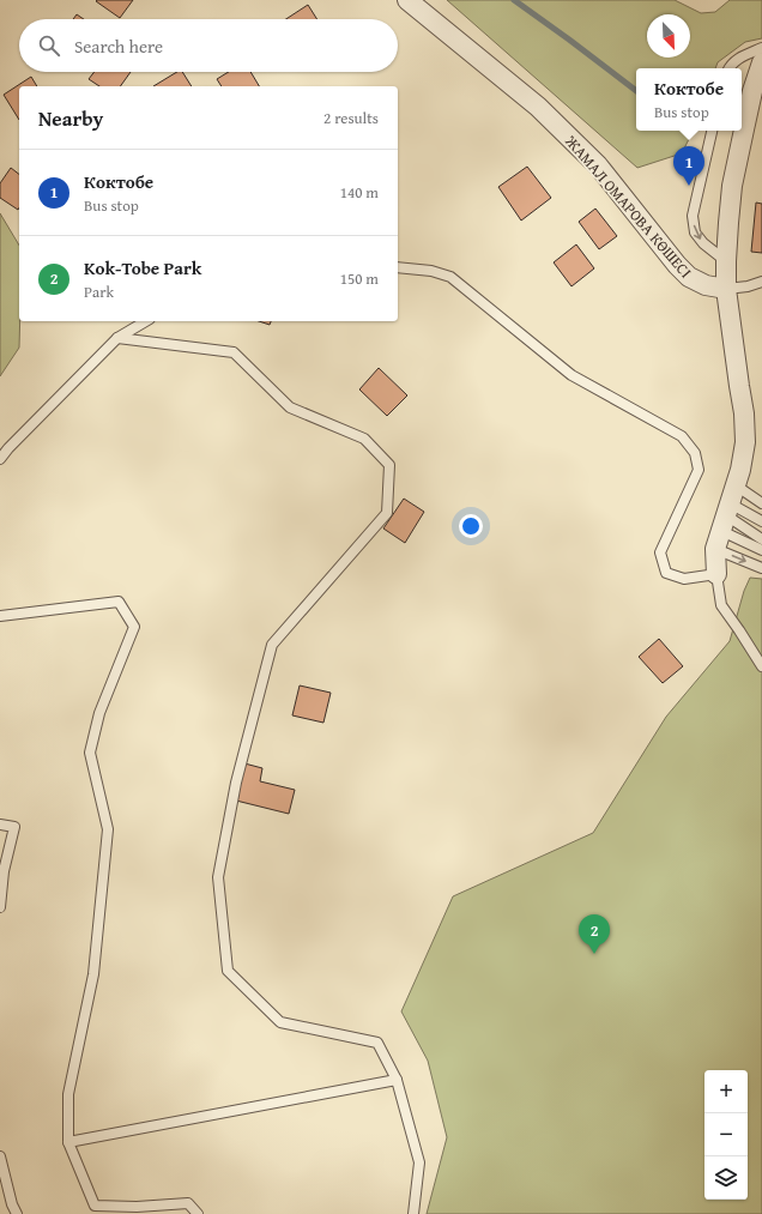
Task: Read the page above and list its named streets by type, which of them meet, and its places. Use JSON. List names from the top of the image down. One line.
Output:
{"streets":{"street":["ЖАМАЛ ОМАРОВА КӨШЕСІ"]},"north":"bottom right","page":{"search":"Search here","popup":["Коктобе","Bus stop"],"heading":["Nearby","2 results"],"pins":["1","2"],"list":[{"mark":"1","name":"Коктобе","note":"Bus stop","value":"140 m"},{"mark":"2","name":"Kok-Tobe Park","note":"Park","value":"150 m"}],"map_buttons":["+","−"]}}
